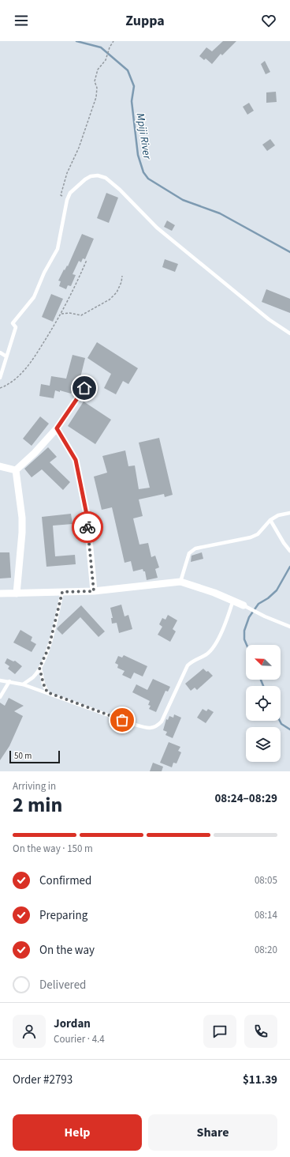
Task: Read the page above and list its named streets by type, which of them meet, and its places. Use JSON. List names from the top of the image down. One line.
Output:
{"water":["Mpiji River"],"scale_bar":"50 m","north":"top left","page":{"header":"Zuppa","scale":"50 m","heading":["2 min","Arriving in","08:24–08:29"],"panel":["Jordan","Courier · 4.4","Order #2793","$11.39"],"bar":"On the way · 150 m","list":[["Confirmed","08:05"],["Preparing","08:14"],["On the way","08:20"],"Delivered"],"buttons":["Help","Share"]}}
